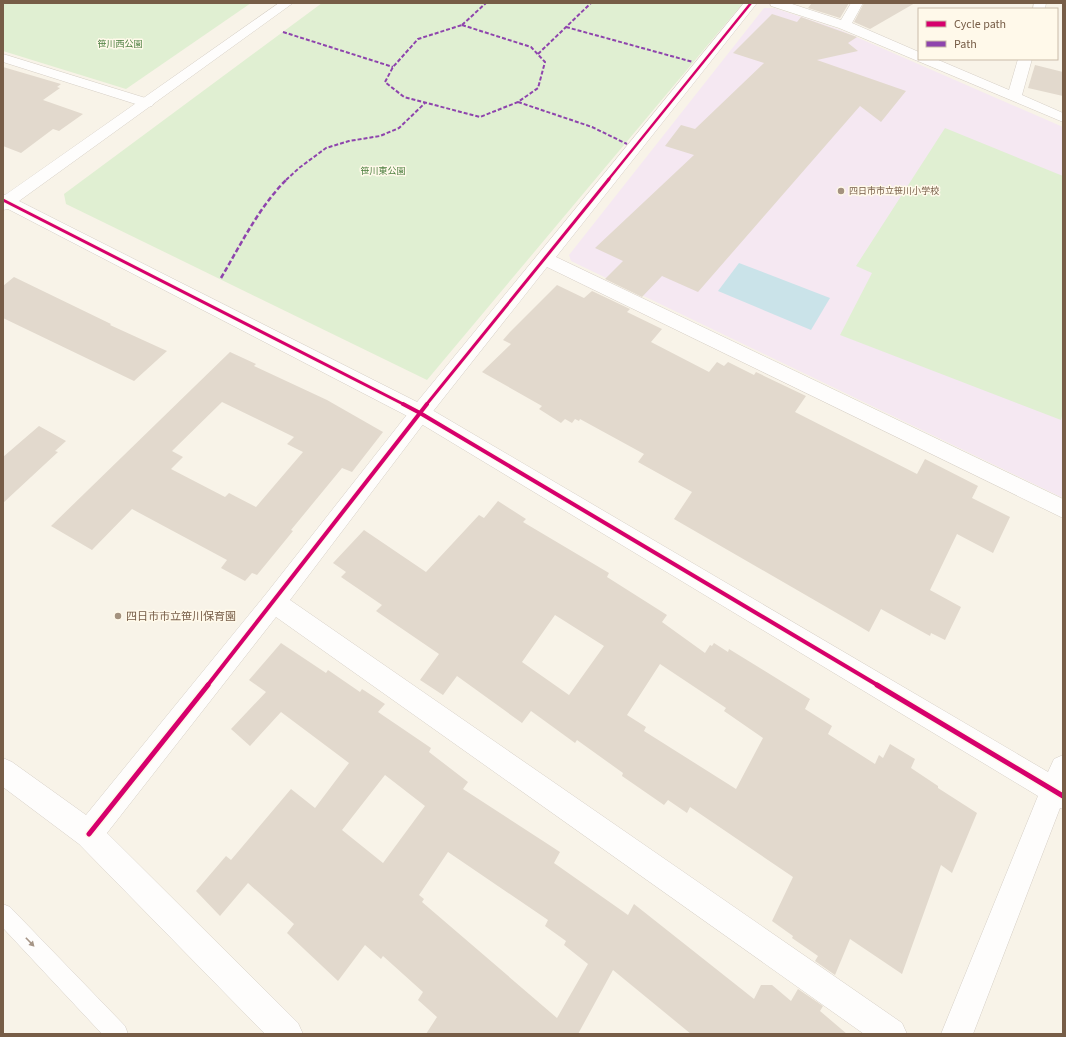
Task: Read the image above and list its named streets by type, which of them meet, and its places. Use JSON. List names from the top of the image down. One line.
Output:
{"parks":["笹川西公園","笹川東公園"],"places":["四日市市立笹川小学校","四日市市立笹川保育園"],"legend":["Cycle path","Path"]}
